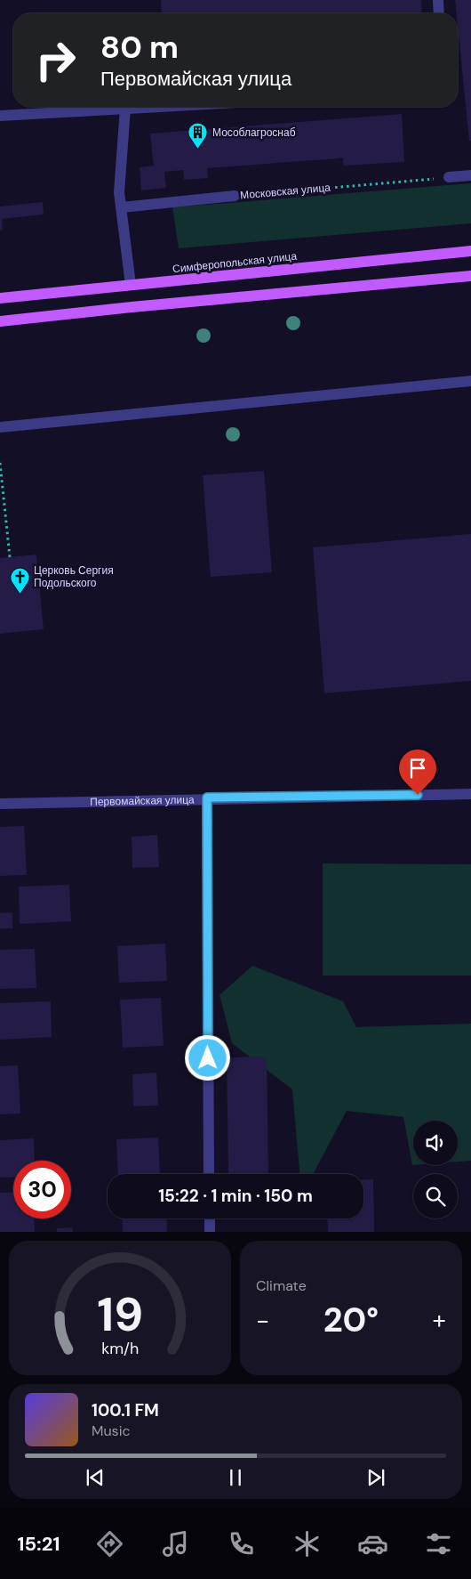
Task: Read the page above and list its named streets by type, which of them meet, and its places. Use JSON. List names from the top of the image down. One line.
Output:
{"streets":{"main road":["Симферопольская улица"],"street":["Московская улица","Первомайская улица"]},"places":{"building":["Мособлагроснаб"],"church":["Церковь Сергия Подольского"]},"page":{"turn":["80 m","Первомайская улица"],"limit":"30","trip":"15:22 · 1 min · 150 m","tile":"Climate","heat":["−","20°","+"],"song":["100.1 FM","Music"],"tabs":"15:21","gauge":["19","km/h"]}}
